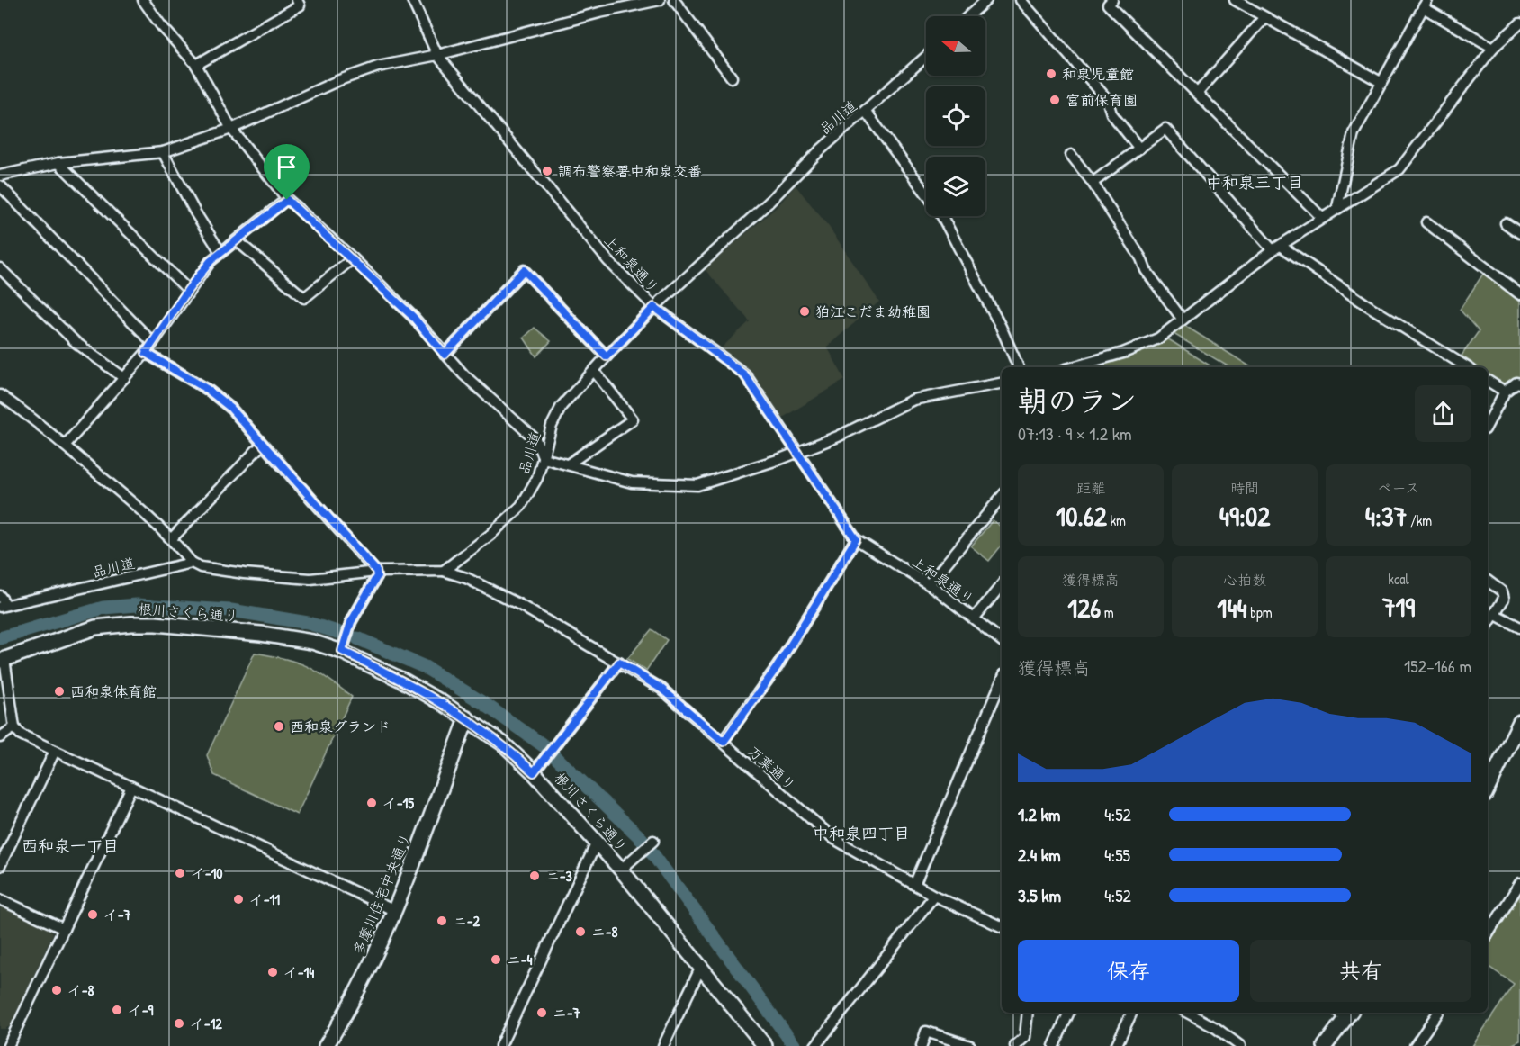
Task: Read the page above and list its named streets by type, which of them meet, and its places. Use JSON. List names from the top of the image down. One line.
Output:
{"streets":{"street":["品川道","上和泉通り","根川さくら通り","万葉通り","多摩川住宅中央通り"]},"crossings":[["品川道","上和泉通り"],["品川道","万葉通り"],["根川さくら通り","多摩川住宅中央通り"]],"districts":["中和泉三丁目","中和泉四丁目","西和泉一丁目"],"places":["和泉児童館","宮前保育園","調布警察署中和泉交番","狛江こだま幼稚園","西和泉体育館","西和泉グランド","イ-15","イ-10","ニ-3","イ-11","イ-7","ニ-2","ニ-8","ニ-4","イ-14","イ-8","イ-9","ニ-7","イ-12"],"north":"left","page":{"heading":["朝のラン","07:13 · 9 × 1.2 km"],"stats":[["距離","10.62 km"],["時間","49:02"],["ペース","4:37 /km"],["獲得標高","126 m"],["心拍数","144 bpm"],["kcal","719"]],"chart":["獲得標高","152–166 m"],"list":[{"name":"1.2 km","note":"4:52"},{"name":"2.4 km","note":"4:55"},{"name":"3.5 km","note":"4:52"}],"buttons":["保存","共有"]}}
